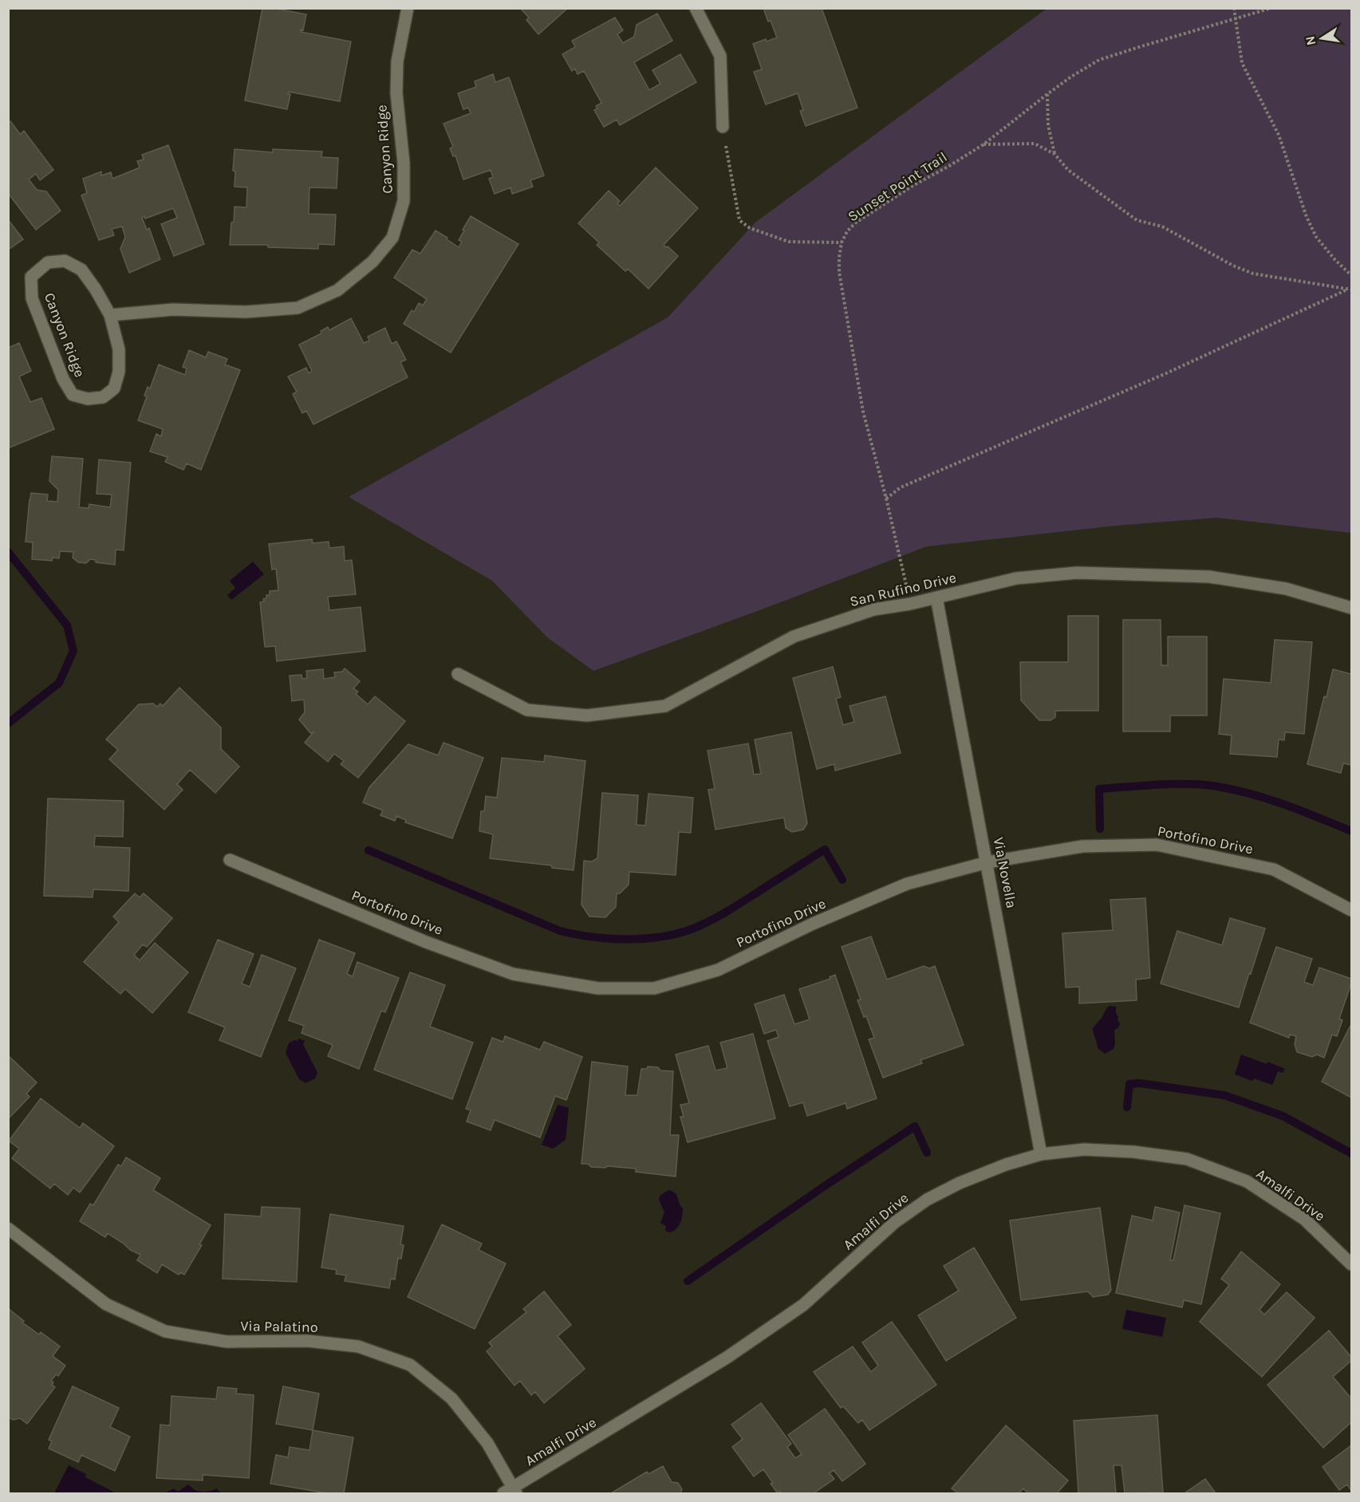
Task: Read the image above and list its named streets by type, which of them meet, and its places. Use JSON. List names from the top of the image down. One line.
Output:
{"streets":{"street":["Canyon Ridge","San Rufino Drive","Portofino Drive","Via Novella","Amalfi Drive","Via Palatino"],"path":["Sunset Point Trail"]},"crossings":[["Sunset Point Trail","San Rufino Drive"],["San Rufino Drive","Via Novella"],["Portofino Drive","Via Novella"],["Via Novella","Amalfi Drive"],["Amalfi Drive","Via Palatino"]],"north":"left"}
